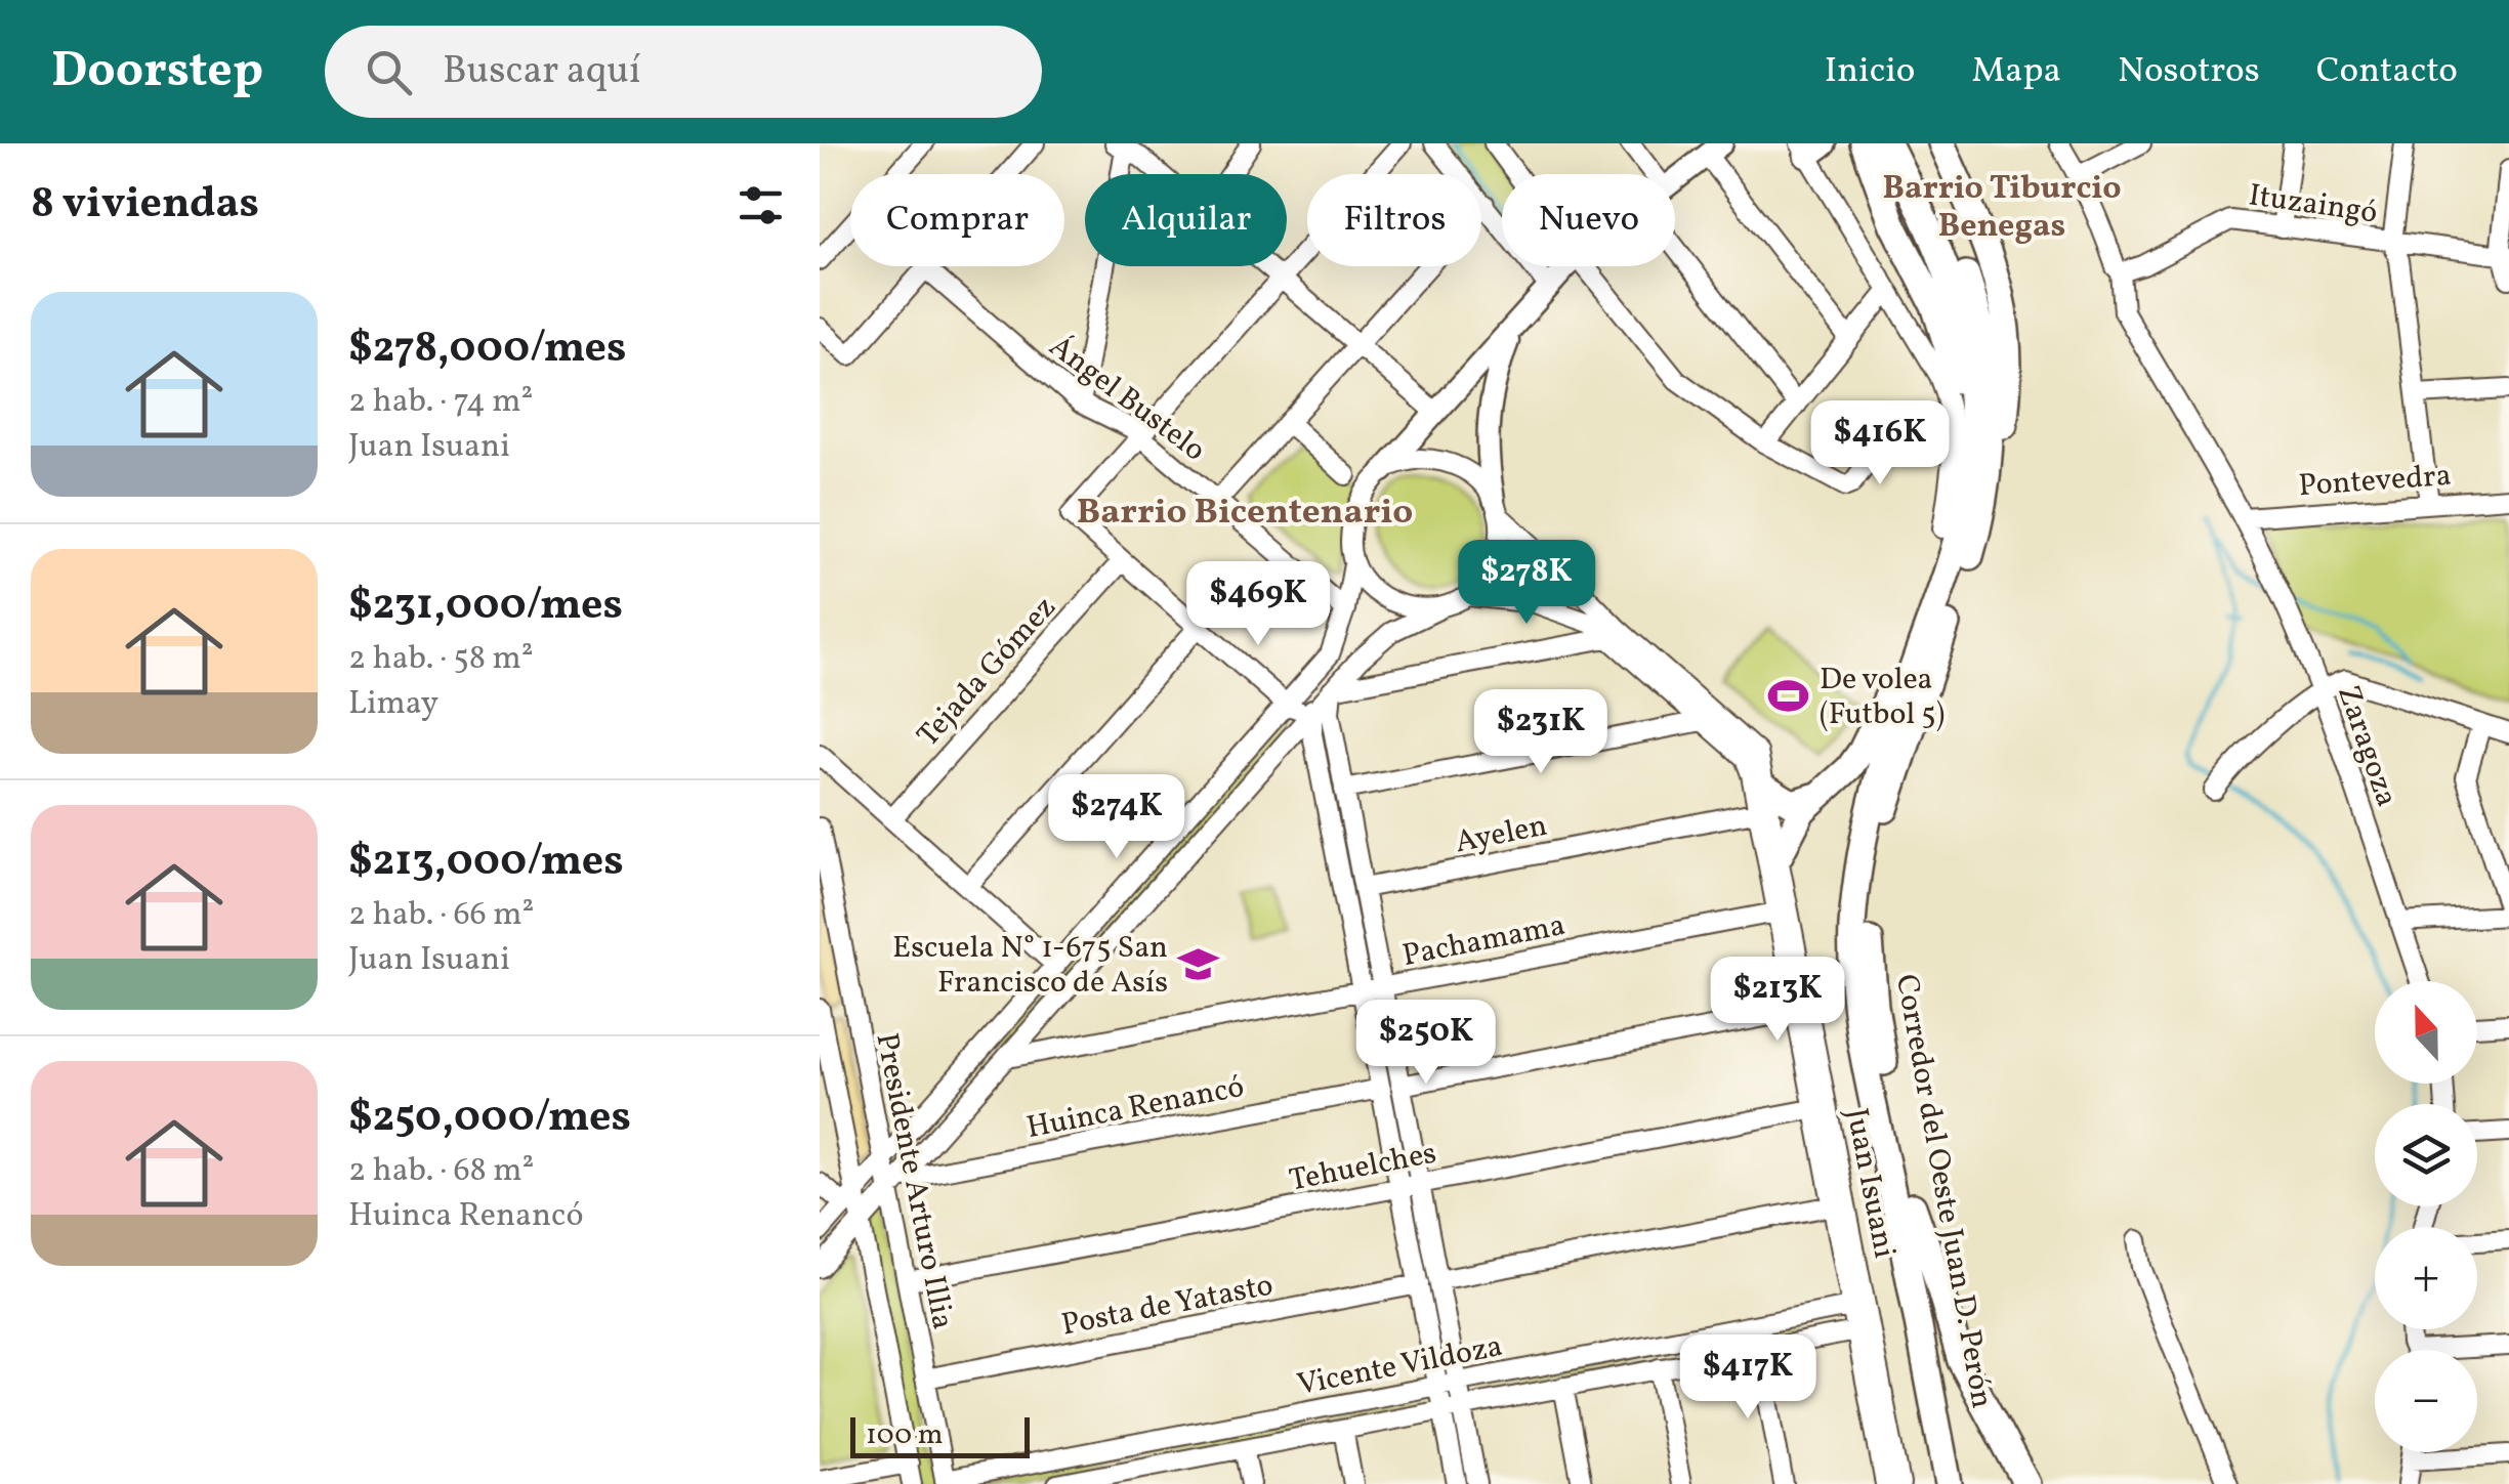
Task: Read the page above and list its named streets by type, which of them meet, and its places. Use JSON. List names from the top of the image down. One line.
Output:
{"streets":{"highway":["Corredor del Oeste Juan D. Perón"],"street":["Ituzaingó","Ángel Bustelo","Pontevedra","Tejada Gómez","Zaragoza","Ayelen","Pachamama","Huinca Renancó","Tehuelches","Presidente Arturo Illia","Juan Isuani","Posta de Yatasto","Vicente Vildoza"]},"crossings":[["Ituzaingó","Zaragoza"],["Pontevedra","Zaragoza"],["Ayelen","Juan Isuani"],["Pachamama","Juan Isuani"],["Huinca Renancó","Presidente Arturo Illia"],["Tehuelches","Presidente Arturo Illia"],["Tehuelches","Juan Isuani"],["Presidente Arturo Illia","Posta de Yatasto"],["Presidente Arturo Illia","Vicente Vildoza"],["Juan Isuani","Vicente Vildoza"]],"districts":["Barrio Tiburcio Benegas","Barrio Bicentenario"],"places":{"sports":["De volea (Futbol 5)"],"school or university":["Escuela N° 1-675 San Francisco de Asís"]},"scale_bar":"100 m","north":"top","page":{"header":"Doorstep","search":"Buscar aquí","nav":["Inicio","Mapa","Nosotros","Contacto"],"heading":"8 viviendas","chip":["Comprar","Alquilar","Filtros","Nuevo"],"list":[{"name":"$278,000/mes","note":"2 hab. · 74 m² · Juan Isuani"},{"name":"$231,000/mes","note":"2 hab. · 58 m² · Limay"},{"name":"$213,000/mes","note":"2 hab. · 66 m² · Juan Isuani"},{"name":"$250,000/mes","note":"2 hab. · 68 m² · Huinca Renancó"}],"price":["$416K","$278K","$469K","$231K","$274K","$213K","$250K","$417K"],"map_buttons":["+","−"],"scale":"100 m"}}
